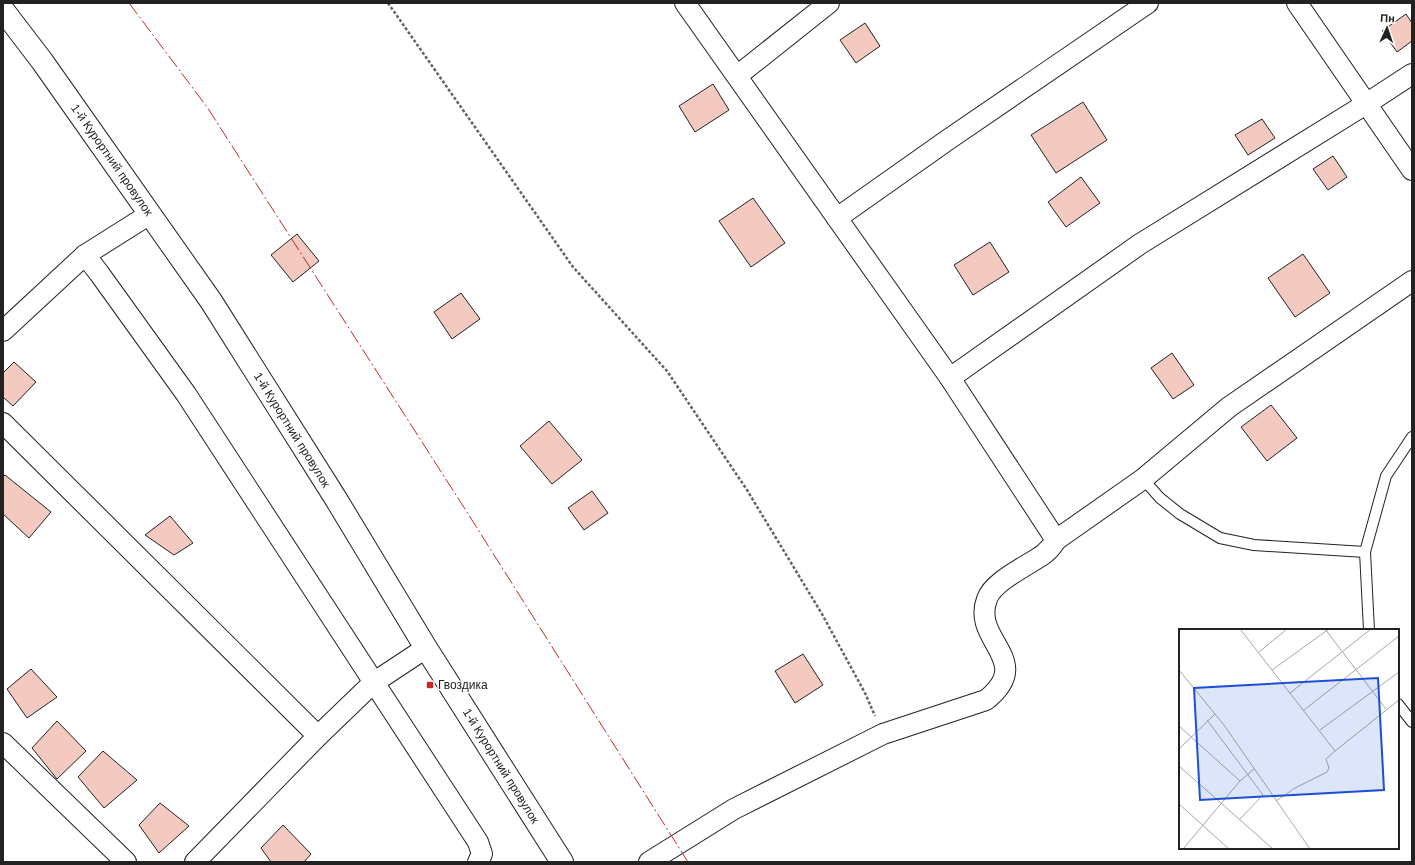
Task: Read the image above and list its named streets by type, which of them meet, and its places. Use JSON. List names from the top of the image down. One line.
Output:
{"streets":{"street":["1-й Курортний провулок"]},"places":{"transit":["Гвоздика"]},"north":"top"}
